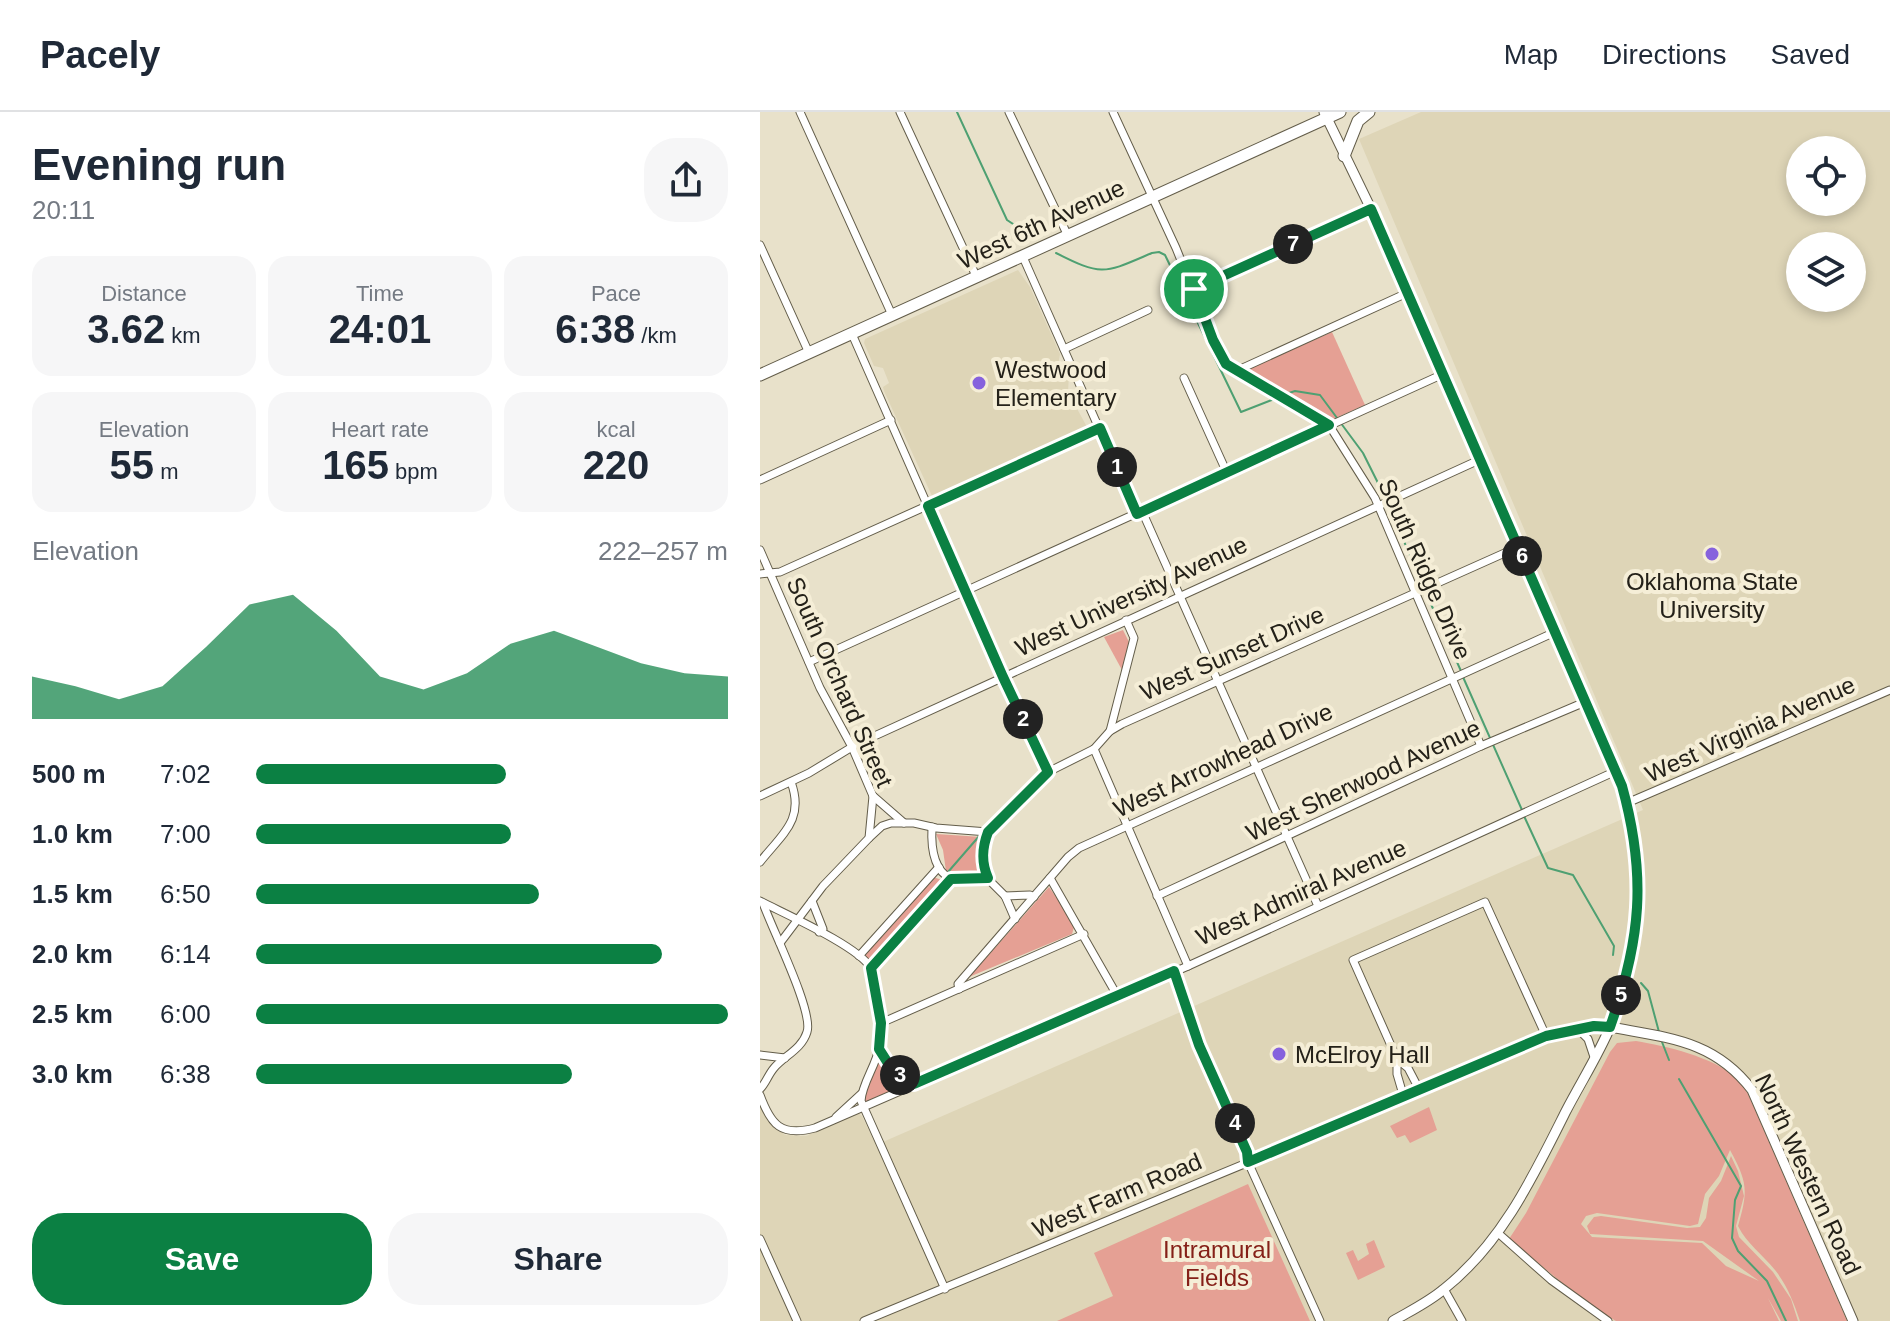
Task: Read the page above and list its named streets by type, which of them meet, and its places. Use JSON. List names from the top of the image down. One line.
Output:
{"streets":{"highway":["West 6th Avenue"],"main road":["North Western Road"],"street":["South Ridge Drive","West University Avenue","West Sunset Drive","South Orchard Street","West Virginia Avenue","West Arrowhead Drive","West Sherwood Avenue","West Admiral Avenue","West Farm Road"]},"crossings":[["West 6th Avenue","South Ridge Drive"],["South Ridge Drive","West University Avenue"],["South Ridge Drive","West Sunset Drive"],["South Ridge Drive","West Arrowhead Drive"],["South Ridge Drive","West Sherwood Avenue"],["West University Avenue","South Orchard Street"],["North Western Road","West Farm Road"]],"parks":["Intramural Fields"],"places":["Westwood Elementary","Oklahoma State University","McElroy Hall"],"page":{"header":"Pacely","nav":["Map","Directions","Saved"],"heading":["Evening run","20:11"],"pins":["7","1","6","2","5","3","4"],"stats":[["Distance","3.62 km"],["Time","24:01"],["Pace","6:38 /km"],["Elevation","55 m"],["Heart rate","165 bpm"],["kcal","220"]],"chart":["Elevation","222–257 m"],"list":[{"name":"500 m","note":"7:02"},{"name":"1.0 km","note":"7:00"},{"name":"1.5 km","note":"6:50"},{"name":"2.0 km","note":"6:14"},{"name":"2.5 km","note":"6:00"},{"name":"3.0 km","note":"6:38"}],"buttons":["Save","Share"]}}
